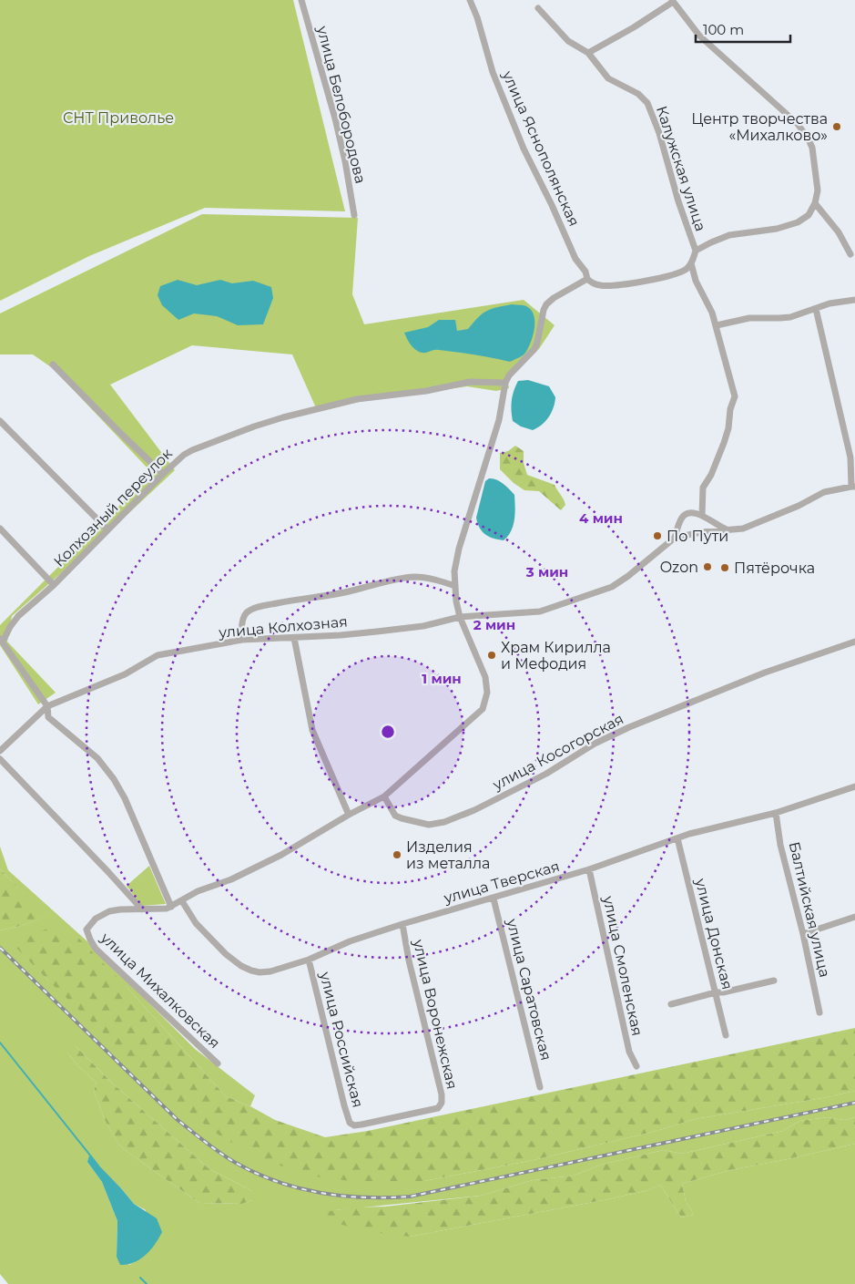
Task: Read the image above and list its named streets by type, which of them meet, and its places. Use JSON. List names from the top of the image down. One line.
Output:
{"streets":{"street":["улица Белобородова","улица Яснополянская","Калужская улица","Колхозный переулок","улица Колхозная","улица Косогорская","улица Тверская","Балтийская улица","улица Донская","улица Смоленская","улица Саратовская","улица Михалковская","улица Воронежская","улица Российская"]},"crossings":[["улица Тверская","Балтийская улица"],["улица Тверская","улица Донская"],["улица Тверская","улица Смоленская"],["улица Тверская","улица Саратовская"],["улица Тверская","улица Михалковская"],["улица Тверская","улица Воронежская"],["улица Тверская","улица Российская"],["улица Воронежская","улица Российская"]],"parks":["СНТ Приволье"],"places":["Центр творчества «Михалково»","По Пути","Ozon","Пятёрочка","Храм Кирилла и Мефодия","Изделия из металла"],"scale_bar":"100 m","rings":["4 мин","3 мин","2 мин","1 мин"]}
